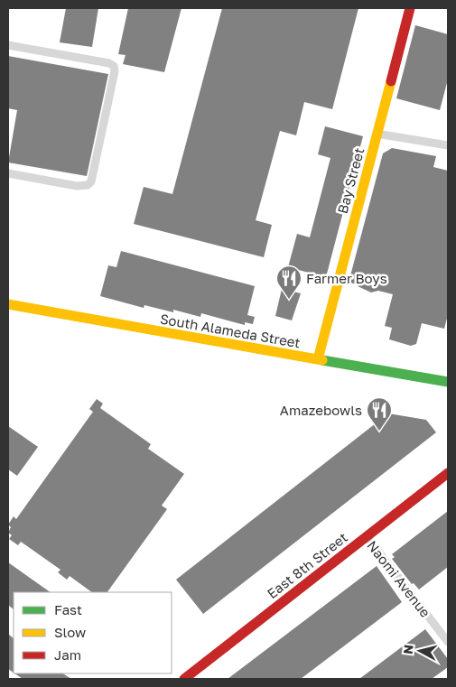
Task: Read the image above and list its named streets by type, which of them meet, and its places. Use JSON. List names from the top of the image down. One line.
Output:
{"streets":{"street":["Bay Street","South Alameda Street","East 8th Street","Naomi Avenue"]},"crossings":[["Bay Street","South Alameda Street"],["East 8th Street","Naomi Avenue"]],"places":{"restaurant":["Farmer Boys","Amazebowls"]},"legend":["Fast","Slow","Jam"],"north":"left"}
